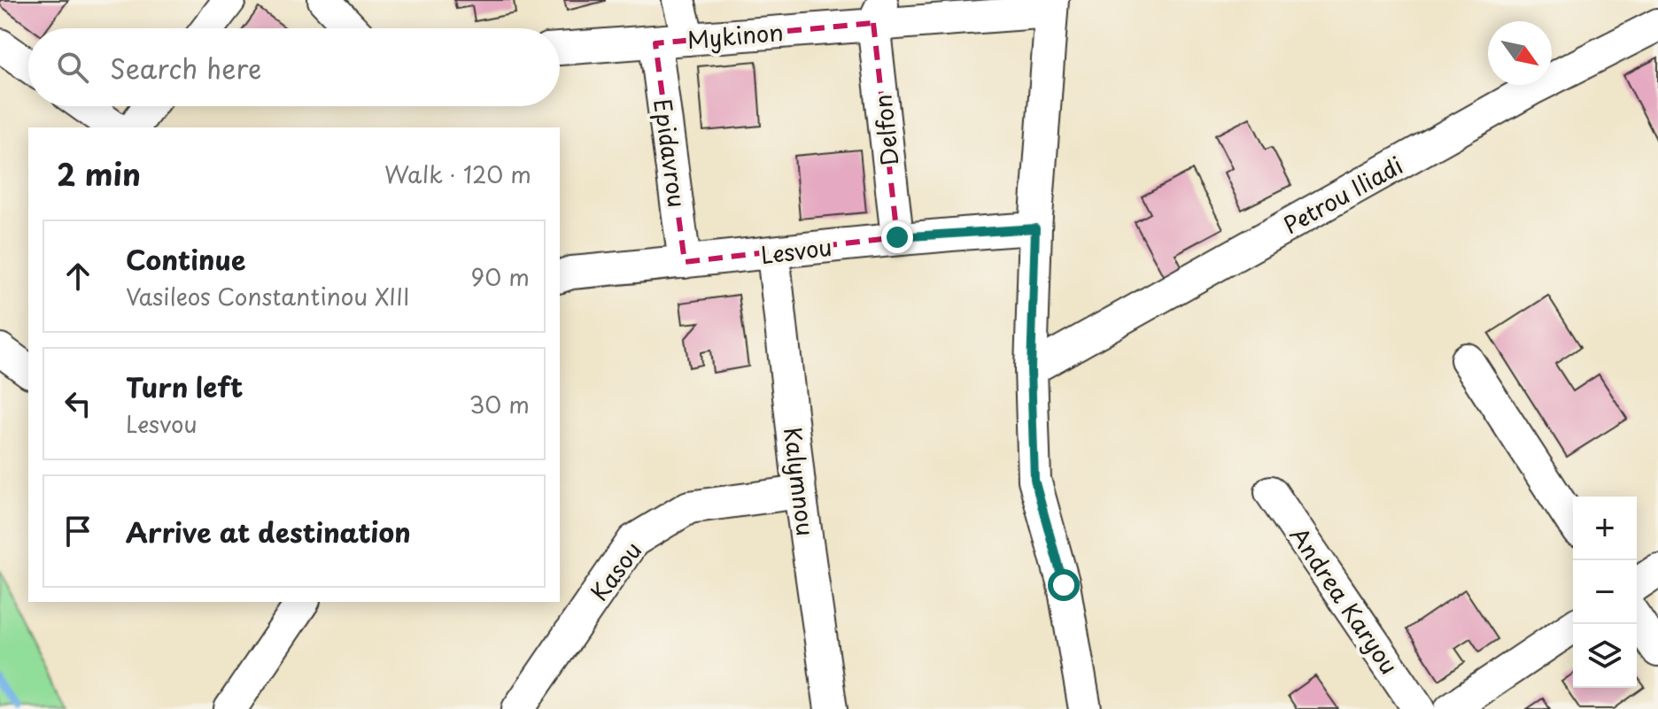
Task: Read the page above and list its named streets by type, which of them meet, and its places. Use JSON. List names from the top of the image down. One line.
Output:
{"streets":{"street":["Mykinon","Delfon","Epidavrou","Petrou Iliadi","Lesvou","Kalymnou","Kasou","Andrea Karyou"]},"crossings":[["Mykinon","Delfon"],["Mykinon","Epidavrou"],["Delfon","Lesvou"],["Epidavrou","Lesvou"],["Lesvou","Kalymnou"],["Kalymnou","Kasou"]],"north":"bottom right","page":{"search":"Search here","heading":["2 min","Walk · 120 m"],"list":[["Continue","Vasileos Constantinou XIII","90 m"],["Turn left","Lesvou","30 m"],"Arrive at destination"],"map_buttons":["+","−"]}}
